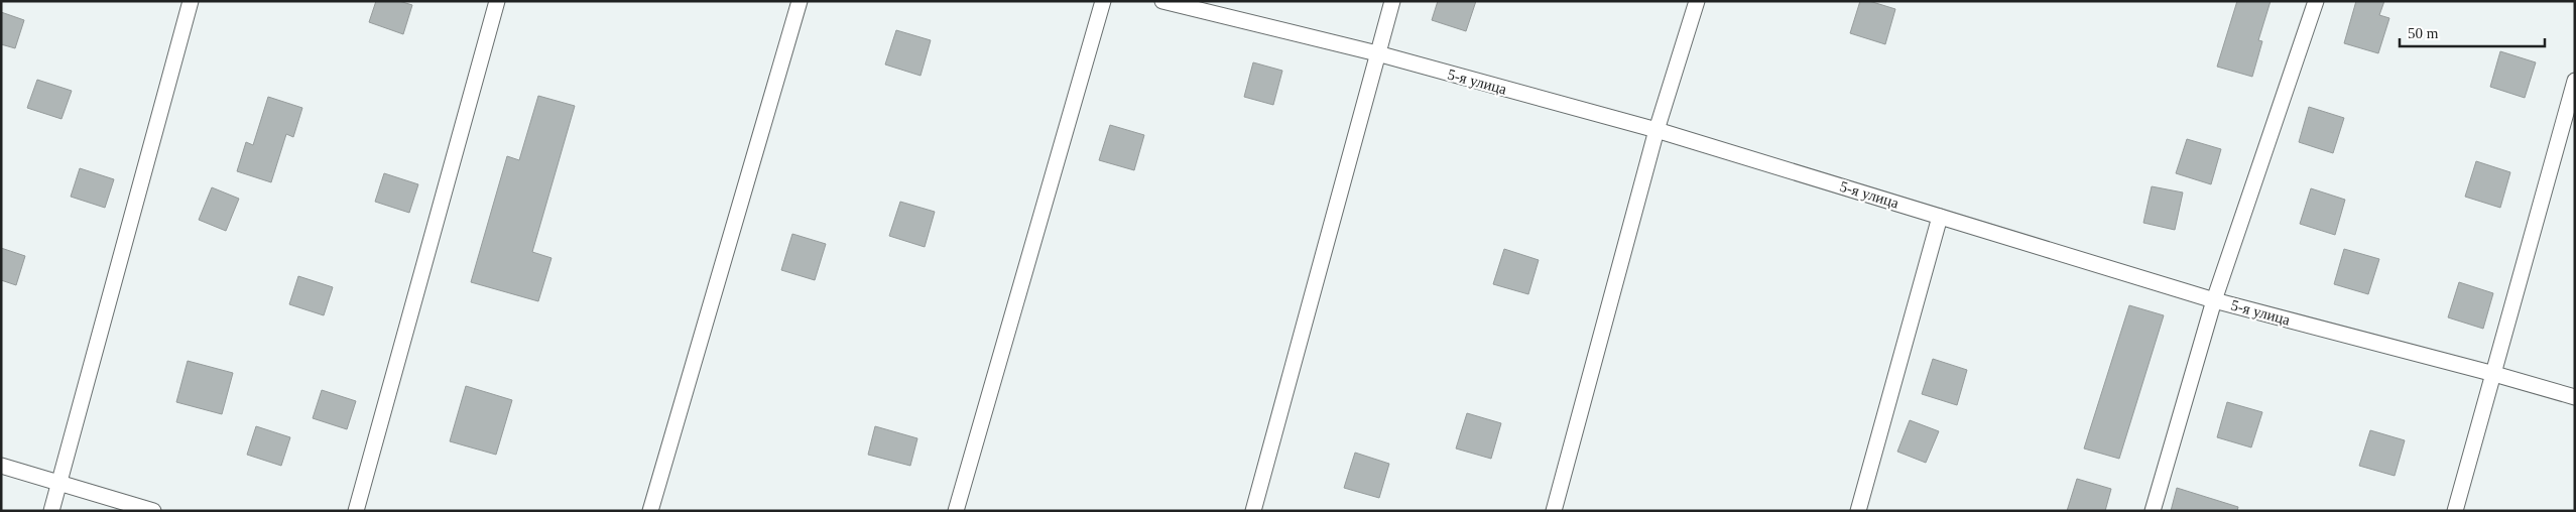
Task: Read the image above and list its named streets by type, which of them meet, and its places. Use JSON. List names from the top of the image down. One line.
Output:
{"streets":{"street":["5-я улица"]},"scale_bar":"50 m"}
